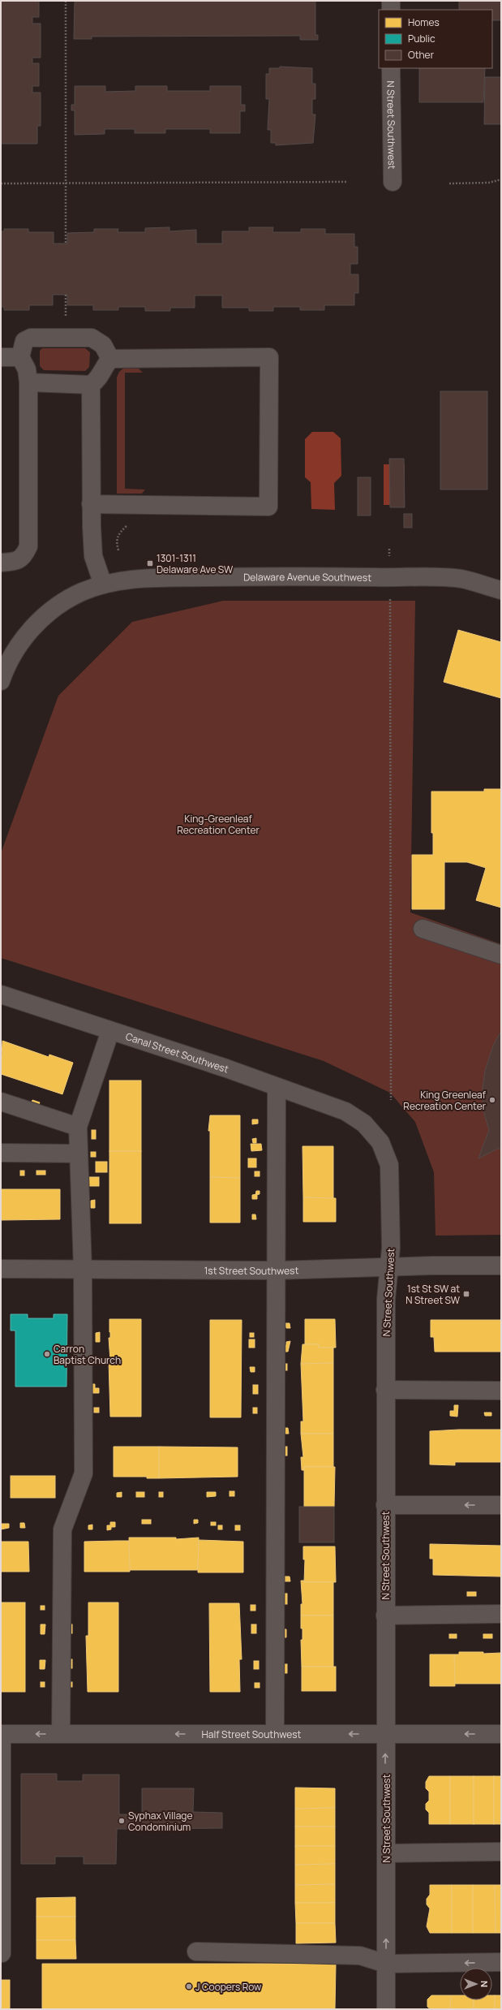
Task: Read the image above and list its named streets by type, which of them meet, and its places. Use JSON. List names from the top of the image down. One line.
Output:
{"streets":{"street":["N Street Southwest","Delaware Avenue Southwest","Canal Street Southwest","1st Street Southwest","Half Street Southwest"]},"crossings":[["N Street Southwest","Canal Street Southwest"],["N Street Southwest","1st Street Southwest"],["N Street Southwest","Half Street Southwest"]],"parks":["King-Greenleaf Recreation Center"],"places":{"transit":["1301-1311 Delaware Ave SW","1st St SW at N Street SW"],"other":["King Greenleaf Recreation Center","Carron Baptist Church","Syphax Village Condominium","J Coopers Row"]},"legend":["Homes","Public","Other"],"north":"right"}
